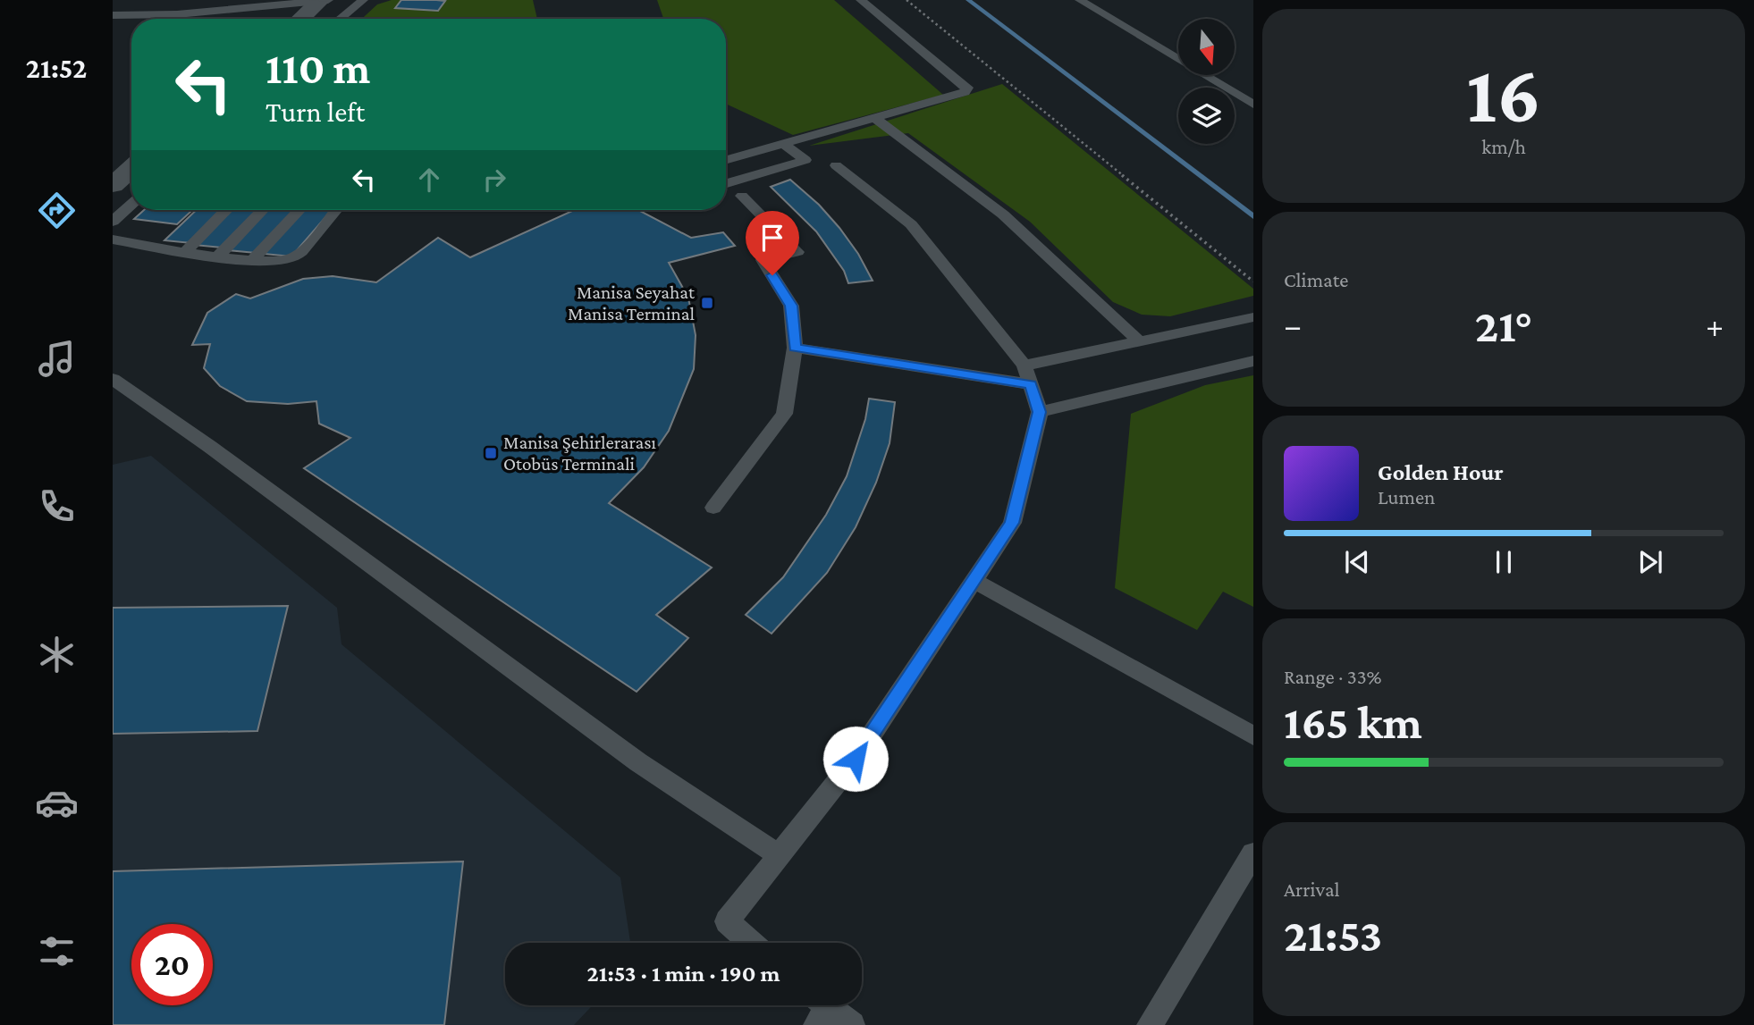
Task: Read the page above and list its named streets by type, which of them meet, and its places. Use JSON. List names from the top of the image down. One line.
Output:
{"places":{"transit":["Manisa Seyahat Manisa Terminal","Manisa Şehirlerarası Otobüs Terminali"]},"north":"bottom","page":{"tabs":"21:52","tile":[["16","km/h"],"Climate",["Range · 33%","165 km"],["Arrival","21:53"]],"turn":["110 m","Turn left"],"heat":["−","21°","+"],"song":["Golden Hour","Lumen"],"limit":"20","trip":"21:53 · 1 min · 190 m"}}
